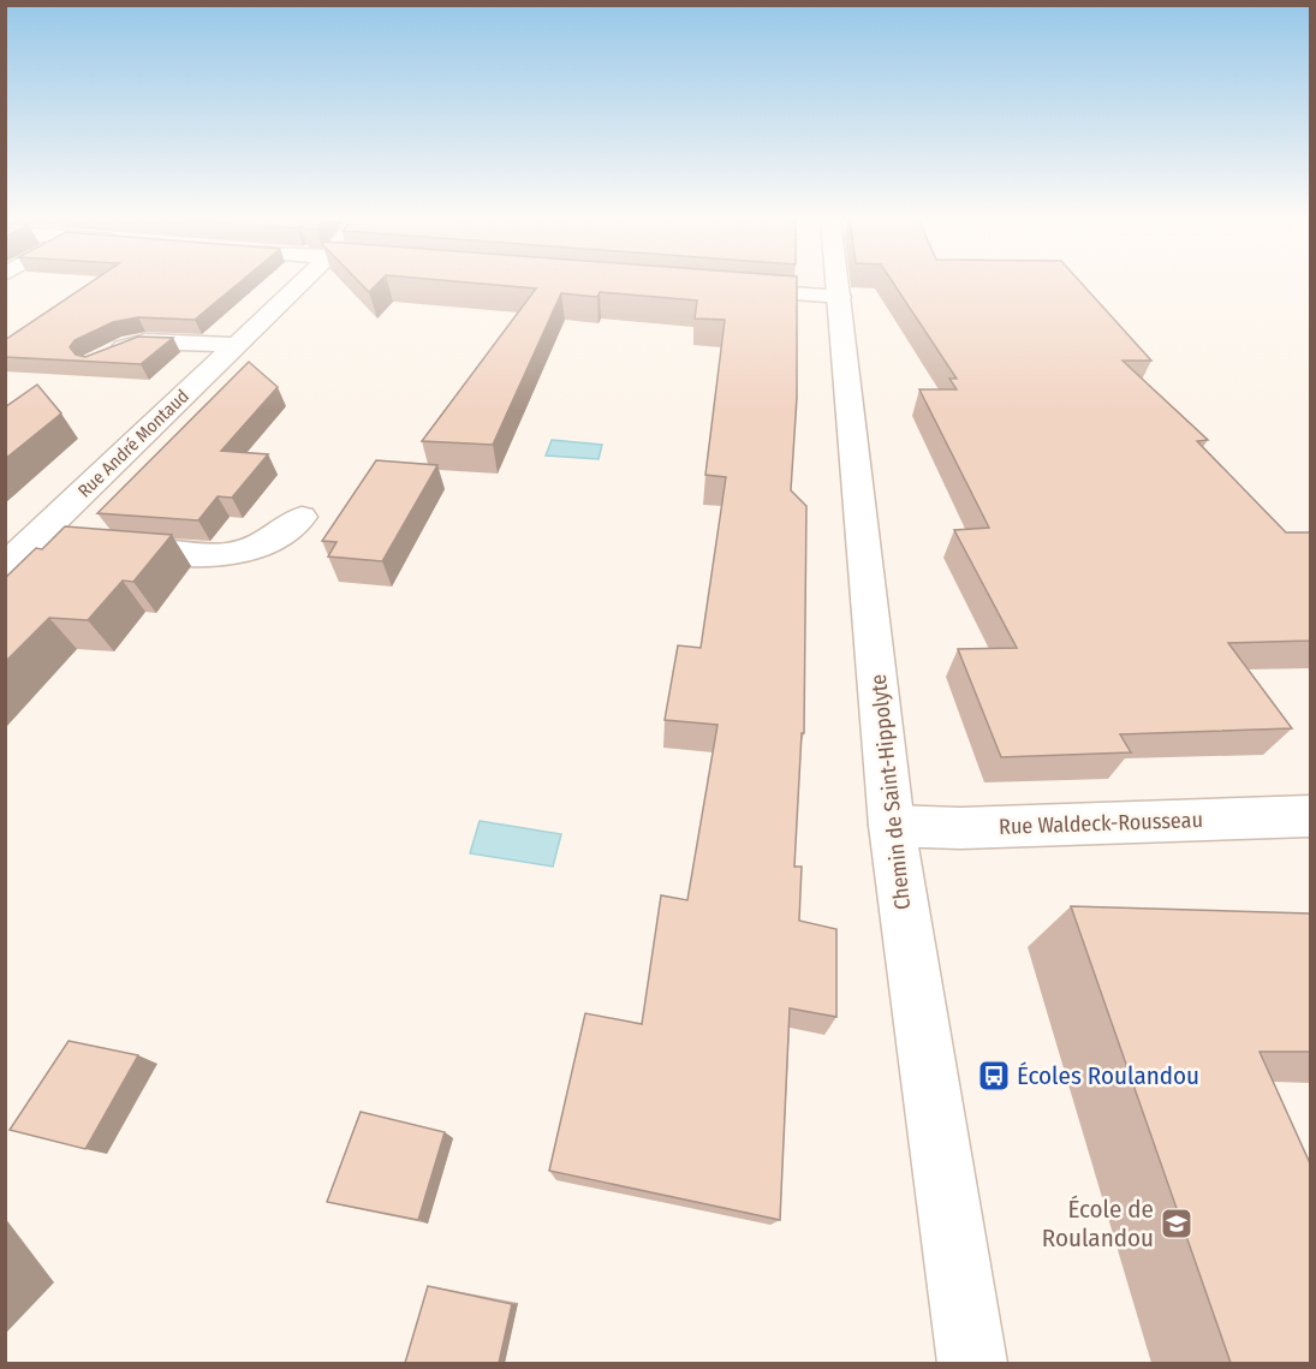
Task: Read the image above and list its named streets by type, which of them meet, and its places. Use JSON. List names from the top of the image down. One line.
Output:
{"streets":{"street":["Rue André Montaud","Chemin de Saint-Hippolyte","Rue Waldeck-Rousseau"]},"crossings":[["Chemin de Saint-Hippolyte","Rue Waldeck-Rousseau"]],"places":{"bus stop":["Écoles Roulandou"],"school or university":["École de Roulandou"]}}
